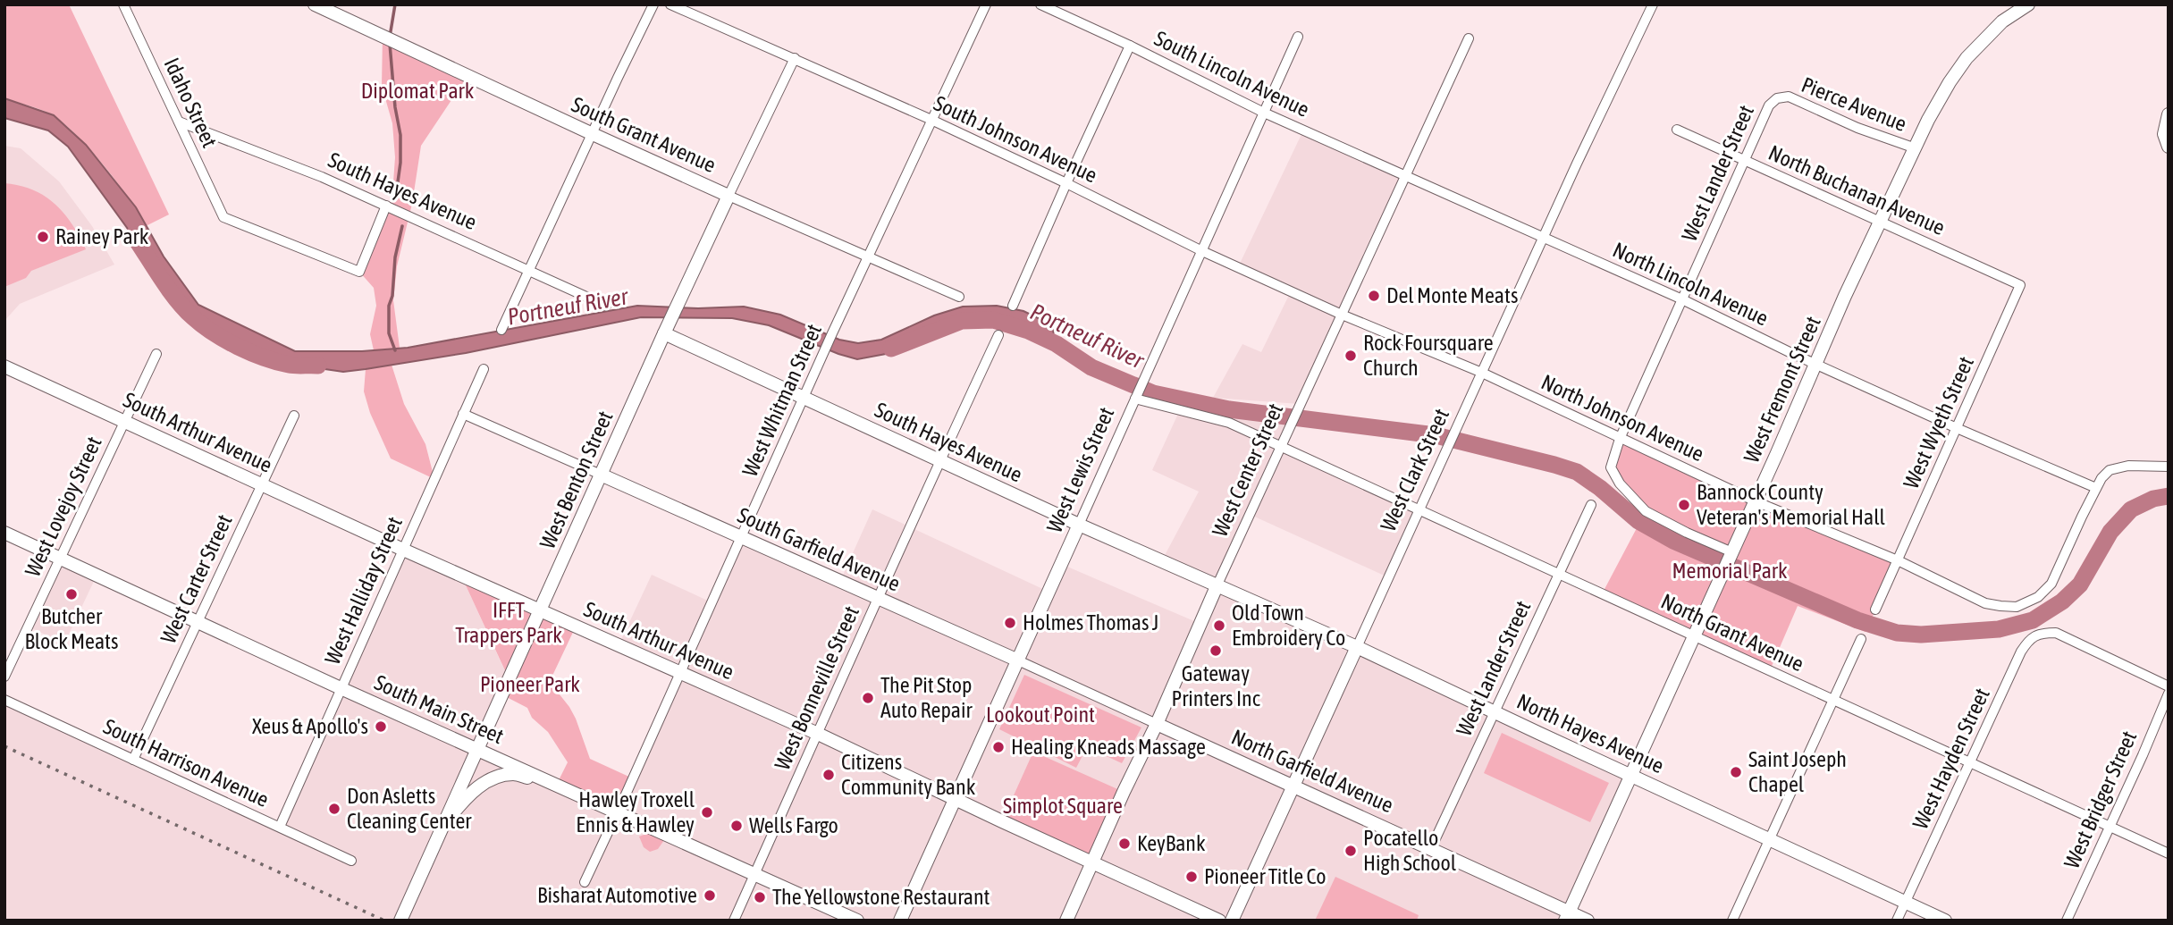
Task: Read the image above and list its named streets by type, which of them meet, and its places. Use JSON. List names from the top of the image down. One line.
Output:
{"streets":{"street":["South Lincoln Avenue","Idaho Street","Pierce Avenue","South Grant Avenue","South Johnson Avenue","West Lander Street","North Buchanan Avenue","South Hayes Avenue","North Lincoln Avenue","West Fremont Street","West Whitman Street","North Johnson Avenue","West Wyeth Street","South Arthur Avenue","West Lewis Street","West Center Street","West Clark Street","West Benton Street","West Lovejoy Street","South Garfield Avenue","West Carter Street","West Halliday Street","North Grant Avenue","West Bonneville Street","South Main Street","North Hayes Avenue","West Hayden Street","South Harrison Avenue","North Garfield Avenue","West Bridger Street"]},"crossings":[["South Lincoln Avenue","North Lincoln Avenue"],["South Lincoln Avenue","West Lewis Street"],["South Lincoln Avenue","West Center Street"],["Idaho Street","South Hayes Avenue"],["Pierce Avenue","West Lander Street"],["Pierce Avenue","West Fremont Street"],["South Grant Avenue","West Whitman Street"],["South Grant Avenue","West Benton Street"],["South Johnson Avenue","West Whitman Street"],["South Johnson Avenue","North Johnson Avenue"],["South Johnson Avenue","West Lewis Street"],["South Johnson Avenue","West Center Street"],["South Johnson Avenue","West Benton Street"],["West Lander Street","North Buchanan Avenue"],["West Lander Street","North Lincoln Avenue"],["West Lander Street","West Fremont Street"],["West Lander Street","North Johnson Avenue"],["West Lander Street","North Grant Avenue"],["West Lander Street","North Hayes Avenue"],["West Lander Street","North Garfield Avenue"],["North Buchanan Avenue","West Fremont Street"],["North Buchanan Avenue","West Wyeth Street"],["South Hayes Avenue","West Whitman Street"],["South Hayes Avenue","West Lewis Street"],["South Hayes Avenue","West Center Street"],["South Hayes Avenue","West Benton Street"],["South Hayes Avenue","West Bonneville Street"],["South Hayes Avenue","North Hayes Avenue"],["North Lincoln Avenue","West Fremont Street"],["North Lincoln Avenue","North Johnson Avenue"],["North Lincoln Avenue","West Wyeth Street"],["North Lincoln Avenue","West Center Street"],["North Lincoln Avenue","West Clark Street"],["West Fremont Street","North Johnson Avenue"],["West Fremont Street","North Grant Avenue"],["West Fremont Street","North Hayes Avenue"],["West Fremont Street","North Garfield Avenue"],["West Whitman Street","South Arthur Avenue"],["West Whitman Street","South Garfield Avenue"],["West Whitman Street","South Main Street"],["North Johnson Avenue","West Wyeth Street"],["North Johnson Avenue","West Center Street"],["North Johnson Avenue","West Clark Street"],["South Arthur Avenue","West Lewis Street"],["South Arthur Avenue","West Center Street"],["South Arthur Avenue","West Benton Street"],["South Arthur Avenue","West Lovejoy Street"],["South Arthur Avenue","West Carter Street"],["South Arthur Avenue","West Halliday Street"],["South Arthur Avenue","West Bonneville Street"],["West Lewis Street","South Garfield Avenue"],["West Center Street","South Garfield Avenue"],["West Center Street","North Grant Avenue"],["West Center Street","North Hayes Avenue"],["West Center Street","North Garfield Avenue"],["West Clark Street","North Grant Avenue"],["West Clark Street","North Hayes Avenue"],["West Clark Street","North Garfield Avenue"],["West Benton Street","South Garfield Avenue"],["West Benton Street","South Main Street"],["West Lovejoy Street","South Main Street"],["South Garfield Avenue","West Halliday Street"],["South Garfield Avenue","West Bonneville Street"],["South Garfield Avenue","North Garfield Avenue"],["West Carter Street","South Main Street"],["West Carter Street","South Harrison Avenue"],["West Halliday Street","South Main Street"],["West Halliday Street","South Harrison Avenue"],["North Grant Avenue","West Hayden Street"],["North Grant Avenue","West Bridger Street"],["West Bonneville Street","South Main Street"],["North Hayes Avenue","West Hayden Street"]],"water":["Portneuf River"],"parks":["Diplomat Park","Memorial Park","IFFT Trappers Park","Pioneer Park","Lookout Point","Simplot Square"],"places":["Rainey Park","Del Monte Meats","Rock Foursquare Church","Bannock County Veteran's Memorial Hall","Butcher Block Meats","Holmes Thomas J","Old Town Embroidery Co","Gateway Printers Inc","The Pit Stop Auto Repair","Xeus & Apollo's","Healing Kneads Massage","Saint Joseph Chapel","Citizens Community Bank","Don Asletts Cleaning Center","Hawley Troxell Ennis & Hawley","Wells Fargo","KeyBank","Pocatello High School","Pioneer Title Co","Bisharat Automotive","The Yellowstone Restaurant"]}
